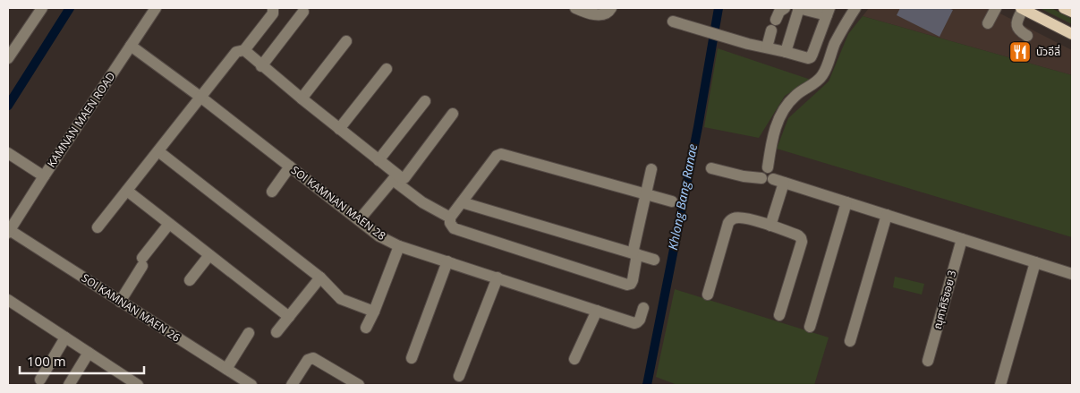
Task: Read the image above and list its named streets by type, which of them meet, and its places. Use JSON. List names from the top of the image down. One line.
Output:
{"streets":{"street":["KAMNAN MAEN ROAD","SOI KAMNAN MAEN 28","ณุศาศิริซอย 3","SOI KAMNAN MAEN 26"]},"crossings":[["KAMNAN MAEN ROAD","SOI KAMNAN MAEN 28"],["KAMNAN MAEN ROAD","SOI KAMNAN MAEN 26"]],"water":["Khlong Bang Ranae"],"places":{"restaurant":["นัวอีลี่"]},"scale_bar":"100 m"}
